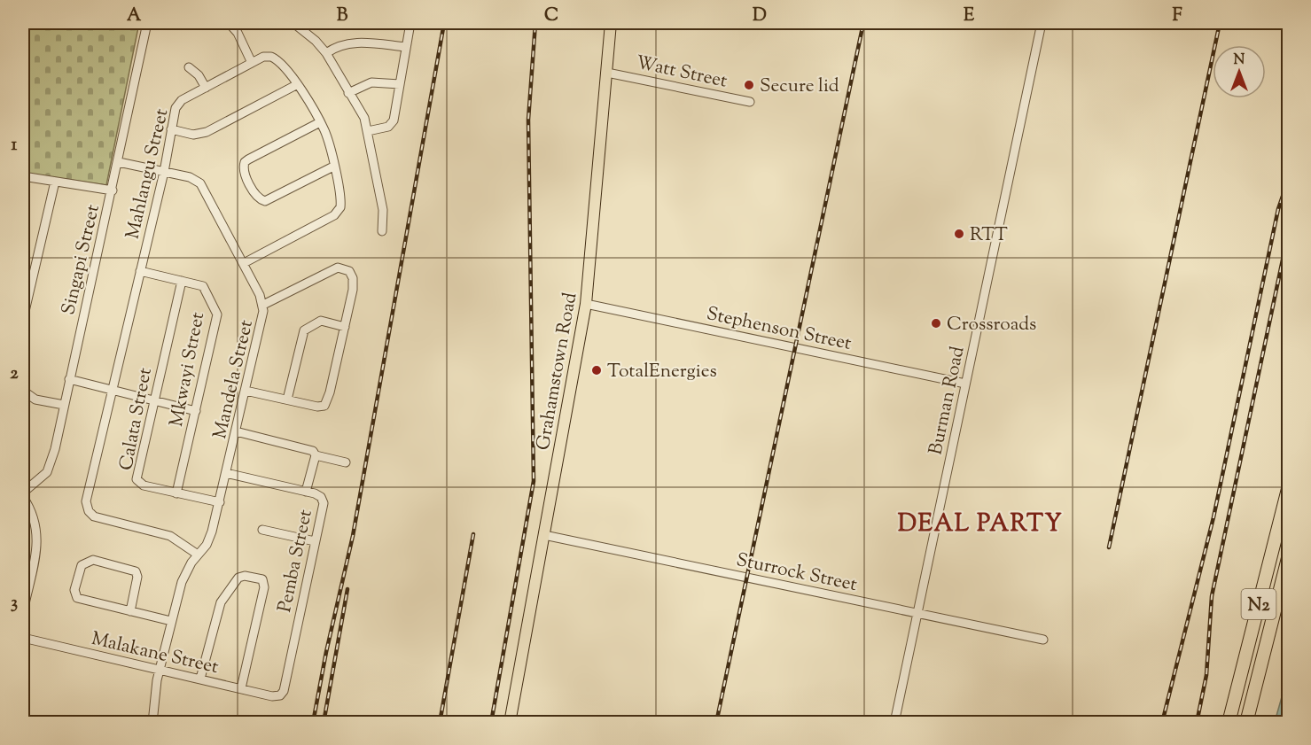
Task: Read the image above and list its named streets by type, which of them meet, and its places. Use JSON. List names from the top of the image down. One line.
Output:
{"streets":{"highway":["N2"],"main road":["Grahamstown Road"],"street":["Watt Street","Mahlangu Street","Singapi Street","Stephenson Street","Mkwayi Street","Mandela Street","Burman Road","Calata Street","Pemba Street","Sturrock Street","Malakane Street"]},"crossings":[["Watt Street","Grahamstown Road"],["Mahlangu Street","Mkwayi Street"],["Mahlangu Street","Mandela Street"],["Singapi Street","Mandela Street"],["Stephenson Street","Grahamstown Road"],["Stephenson Street","Burman Road"],["Mkwayi Street","Calata Street"],["Grahamstown Road","Sturrock Street"],["Mandela Street","Calata Street"],["Mandela Street","Pemba Street"],["Mandela Street","Malakane Street"],["Burman Road","Sturrock Street"],["Pemba Street","Malakane Street"]],"districts":["DEAL PARTY"],"places":["Secure lid","RTT","Crossroads","TotalEnergies"],"north":"top","grid":{"columns":["A","B","C","D","E","F"],"rows":["1","2","3"]}}
